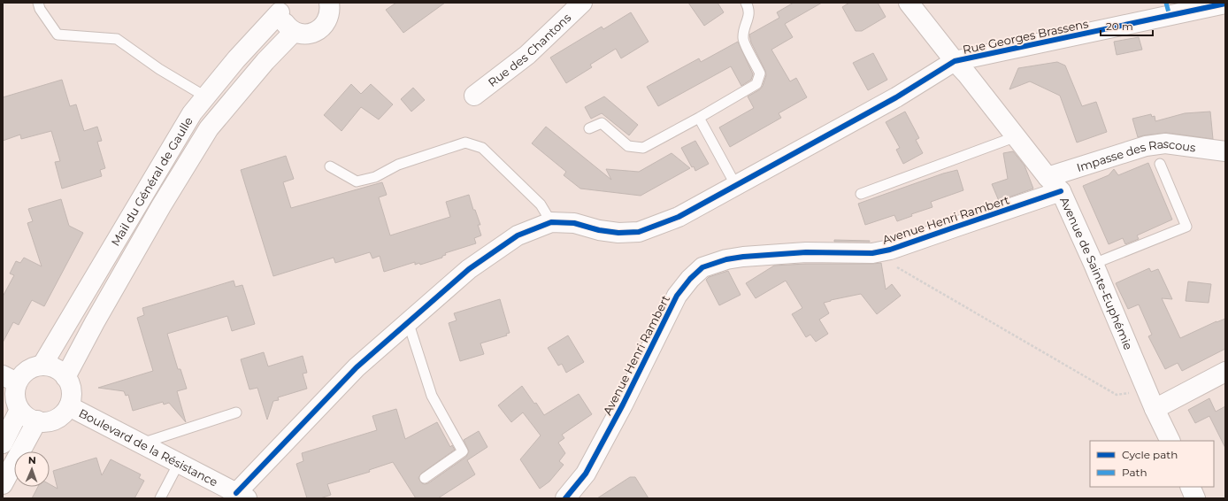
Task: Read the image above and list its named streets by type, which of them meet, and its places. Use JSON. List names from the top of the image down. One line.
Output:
{"streets":{"street":["Rue Georges Brassens","Rue des Chantons","Impasse des Rascous","Mail du Général de Gaulle","Avenue Henri Rambert","Avenue de Sainte-Euphémie","Boulevard de la Résistance"]},"crossings":[["Rue Georges Brassens","Avenue de Sainte-Euphémie"],["Impasse des Rascous","Avenue de Sainte-Euphémie"],["Mail du Général de Gaulle","Boulevard de la Résistance"],["Avenue Henri Rambert","Avenue de Sainte-Euphémie"]],"legend":["Cycle path","Path"],"scale_bar":"20 m","north":"top"}
